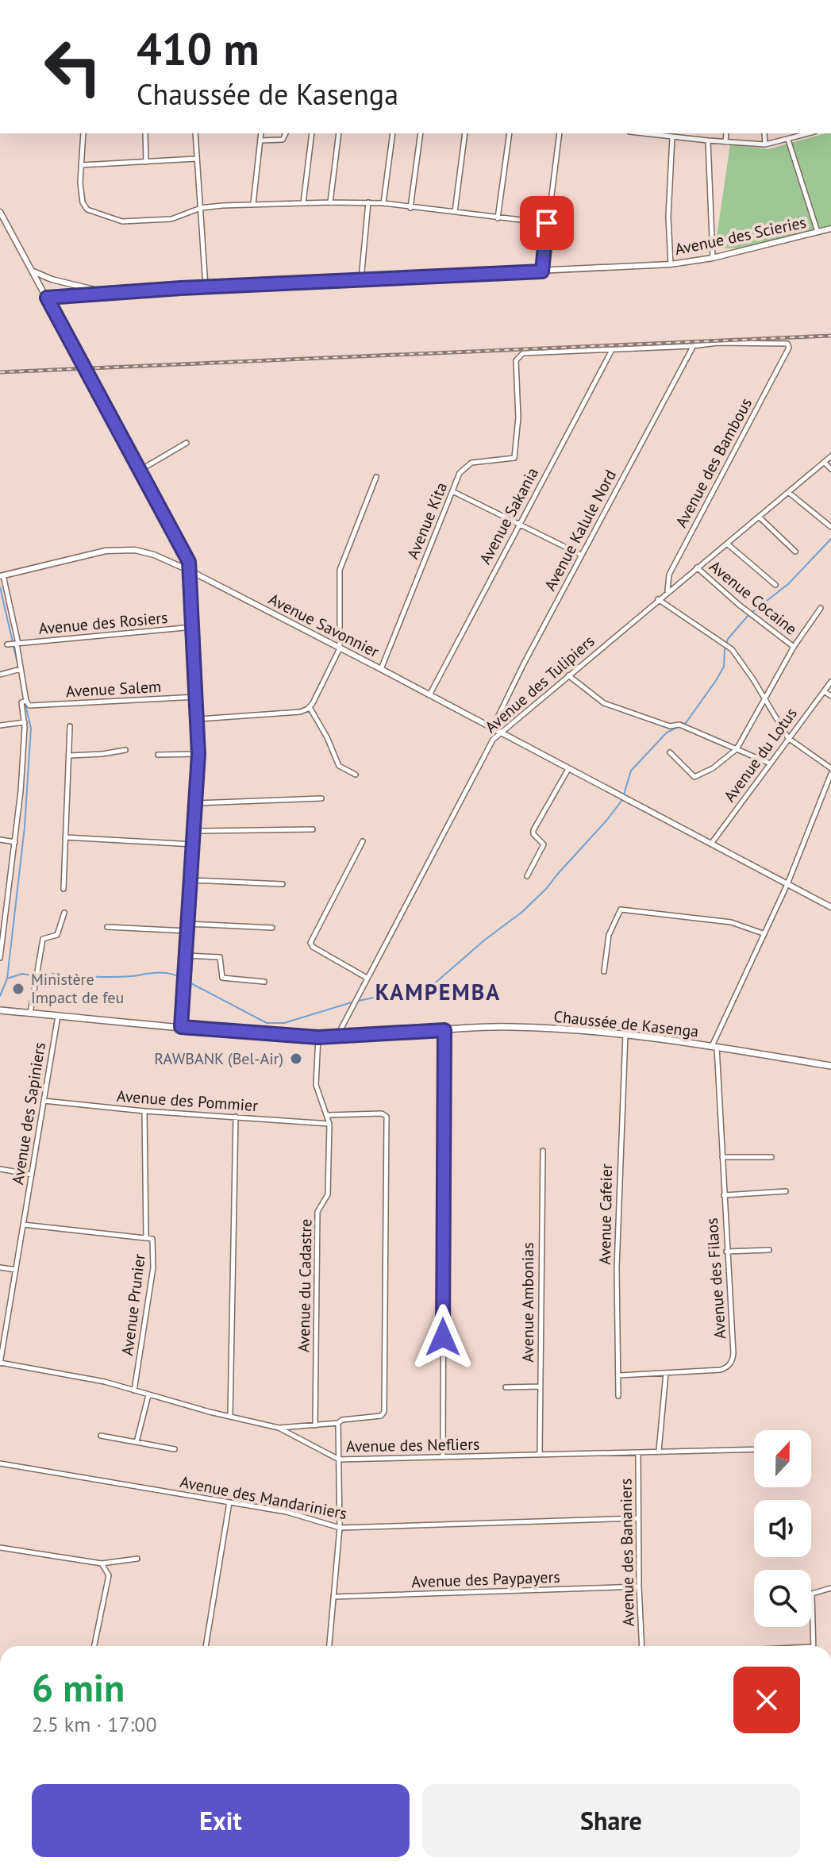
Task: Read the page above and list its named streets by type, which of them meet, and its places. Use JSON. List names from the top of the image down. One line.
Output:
{"streets":{"main road":["Chaussée de Kasenga"],"street":["Avenue des Scieries","Avenue des Bambous","Avenue Sakania","Avenue Kita","Avenue Kalule Nord","Avenue Cocaine","Avenue des Rosiers","Avenue Savonnier","Avenue des Tulipiers","Avenue Salem","Avenue du Lotus","Avenue des Pommier","Avenue des Sapiniers","Avenue Cafeier","Avenue des Filaos","Avenue du Cadastre","Avenue Ambonias","Avenue Prunier","Avenue des Nefliers","Avenue des Mandariniers","Avenue des Bananiers","Avenue des Paypayers"]},"crossings":[["Avenue des Bambous","Avenue Kalule Nord"],["Avenue des Bambous","Avenue des Tulipiers"],["Avenue Sakania","Avenue Kita"],["Avenue Sakania","Avenue Savonnier"],["Avenue Kita","Avenue Savonnier"],["Avenue Kalule Nord","Avenue Savonnier"],["Avenue Cocaine","Avenue des Tulipiers"],["Avenue Savonnier","Avenue des Tulipiers"],["Avenue Savonnier","Avenue du Lotus"],["Avenue des Tulipiers","Chaussée de Kasenga"],["Chaussée de Kasenga","Avenue des Sapiniers"],["Chaussée de Kasenga","Avenue Cafeier"],["Chaussée de Kasenga","Avenue des Filaos"],["Chaussée de Kasenga","Avenue du Cadastre"],["Avenue des Pommier","Avenue des Sapiniers"],["Avenue des Pommier","Avenue du Cadastre"],["Avenue des Sapiniers","Avenue Prunier"],["Avenue des Sapiniers","Avenue des Nefliers"],["Avenue Ambonias","Avenue des Nefliers"],["Avenue Prunier","Avenue des Nefliers"],["Avenue des Nefliers","Avenue des Bananiers"],["Avenue des Mandariniers","Avenue des Bananiers"],["Avenue des Bananiers","Avenue des Paypayers"]],"districts":["KAMPEMBA"],"places":["Ministère Impact de feu","RAWBANK (Bel-Air)"],"north":"top","page":{"turn":["410 m","Chaussée de Kasenga"],"heading":["6 min","2.5 km · 17:00"],"buttons":["Exit","Share"]}}
